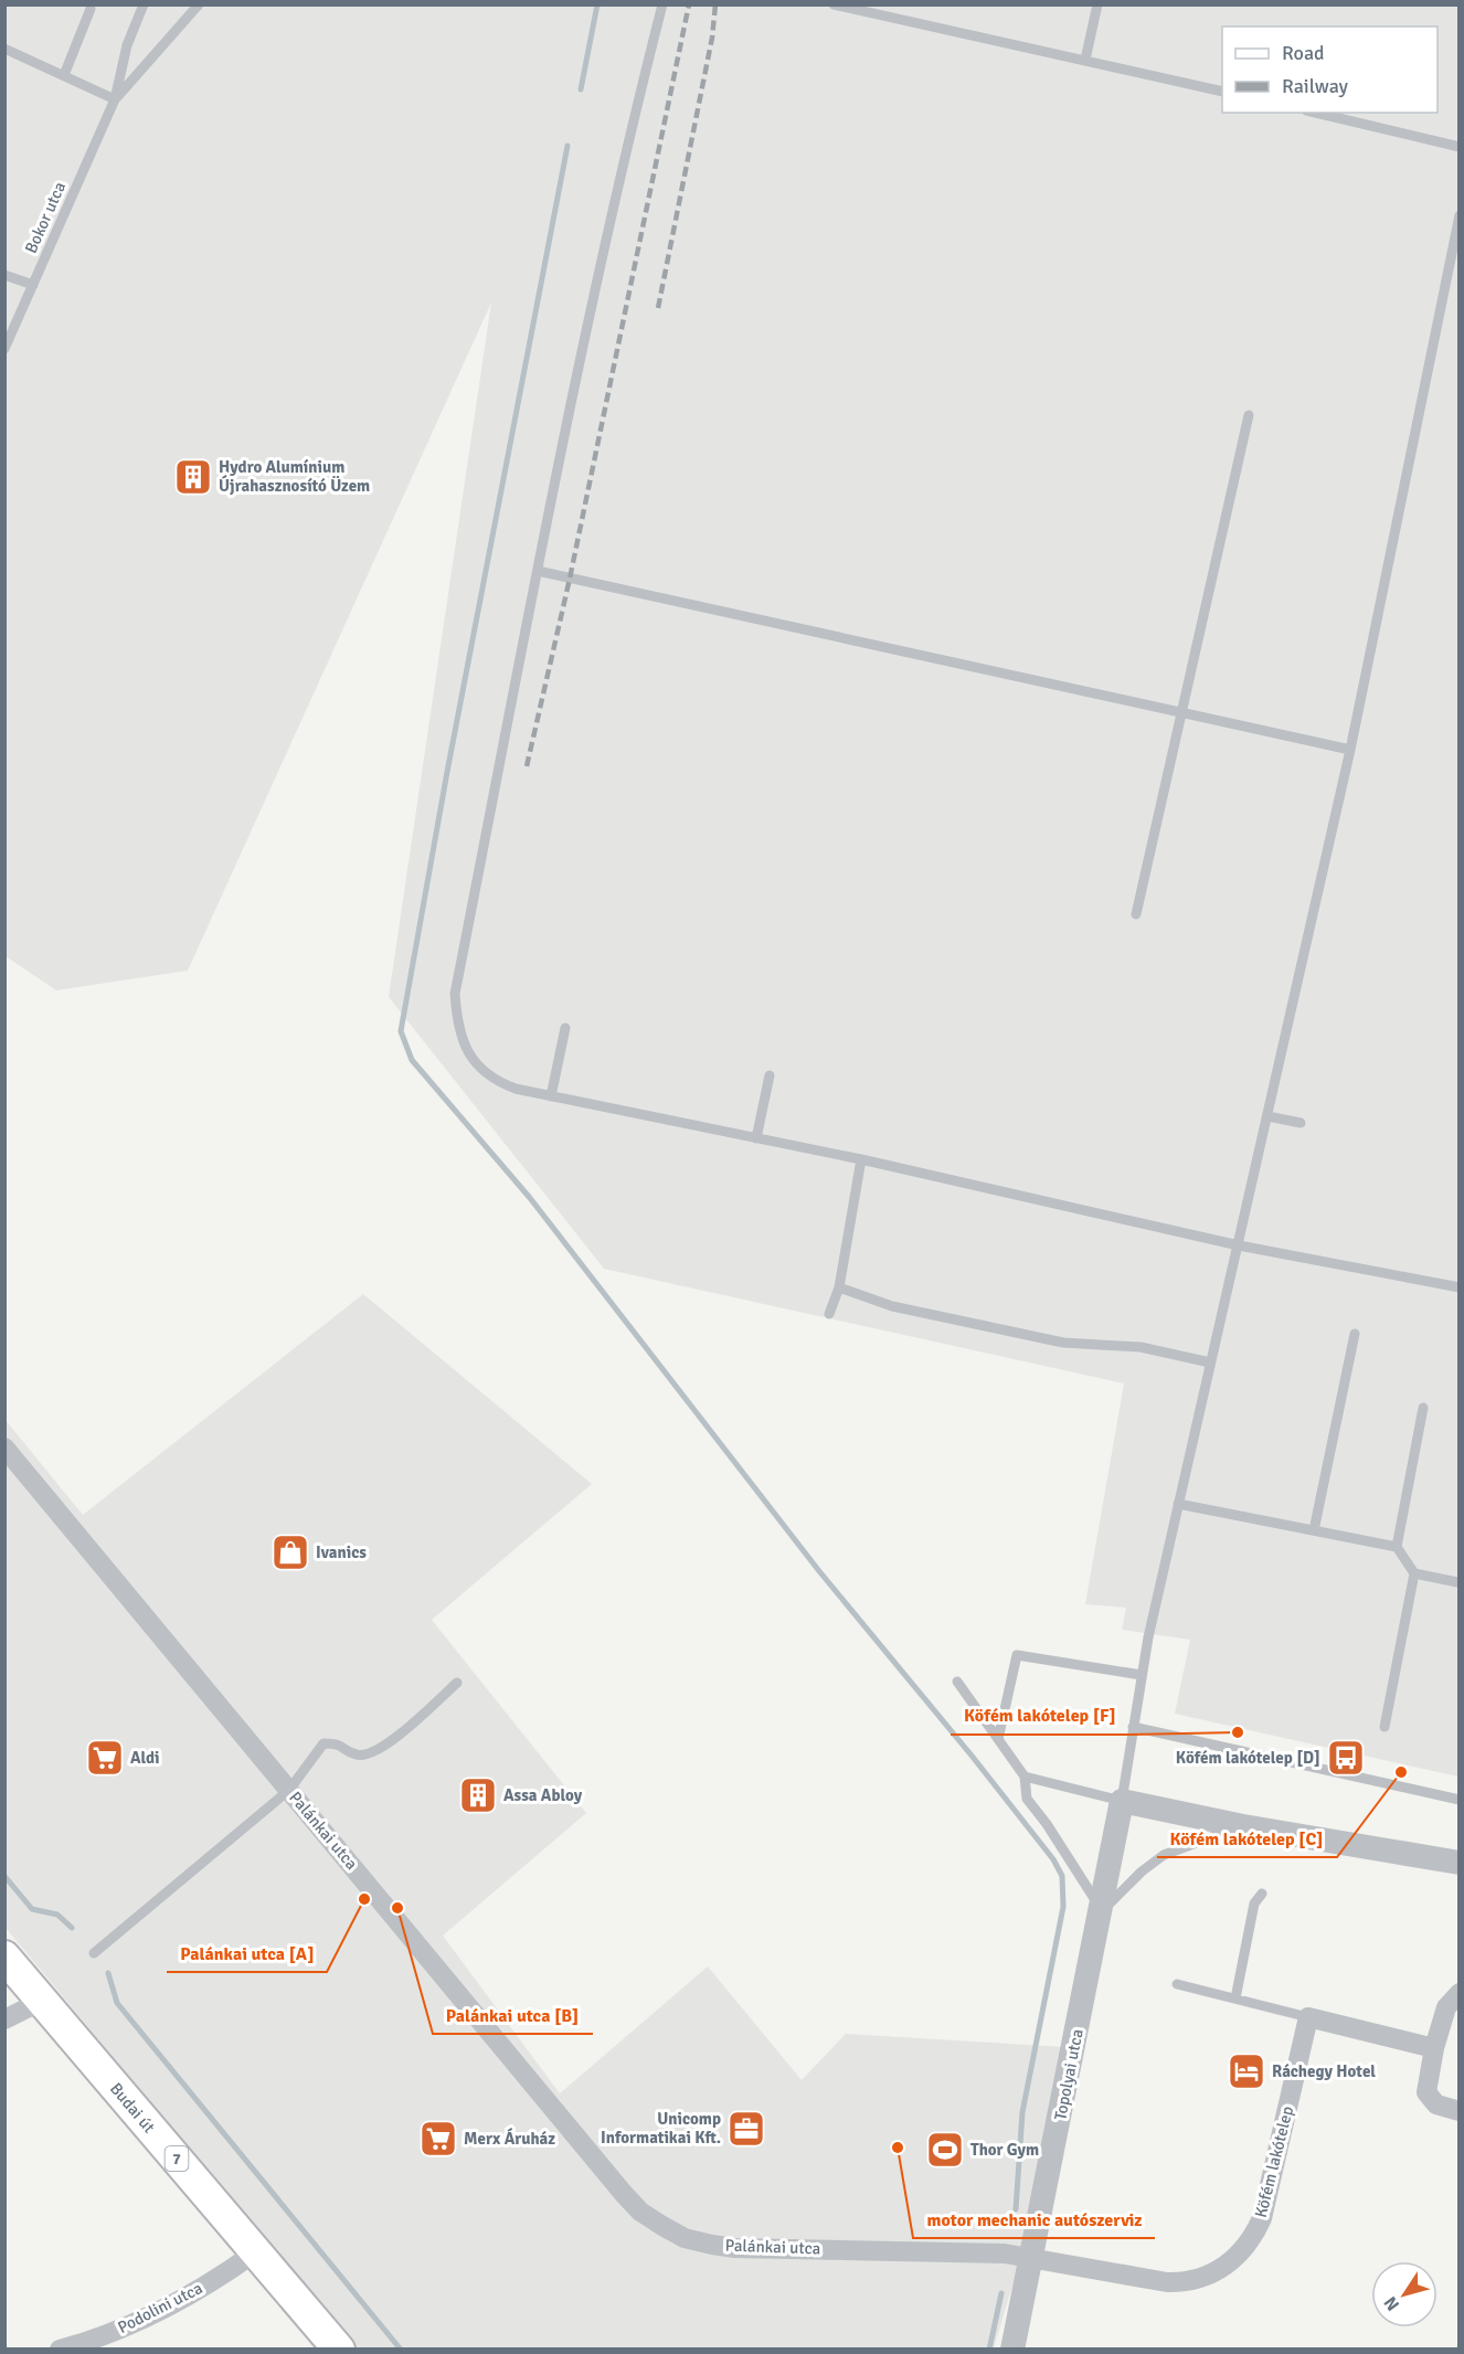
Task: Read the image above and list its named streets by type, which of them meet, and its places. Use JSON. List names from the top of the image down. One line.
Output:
{"streets":{"main road":["Budai út","7"],"street":["Palánkai utca","Topolyai utca","Köfém lakótelep","Podolini utca"],"lane":["Bokor utca"]},"crossings":[["Palánkai utca","Topolyai utca"],["Palánkai utca","Köfém lakótelep"],["Topolyai utca","Köfém lakótelep"],["Budai út","Podolini utca"]],"places":{"building":["Hydro Alumínium Újrahasznosító Üzem","Assa Abloy"],"shop":["Ivanics"],"other":["Köfém lakótelep [F]","Köfém lakótelep [C]","Palánkai utca [A]","Palánkai utca [B]","motor mechanic autószerviz"],"supermarket":["Aldi","Merx Áruház"],"bus stop":["Köfém lakótelep [D]"],"hotel":["Ráchegy Hotel"],"office":["Unicomp Informatikai Kft."],"sports":["Thor Gym"]},"legend":["Road","Railway"],"north":"bottom left"}
